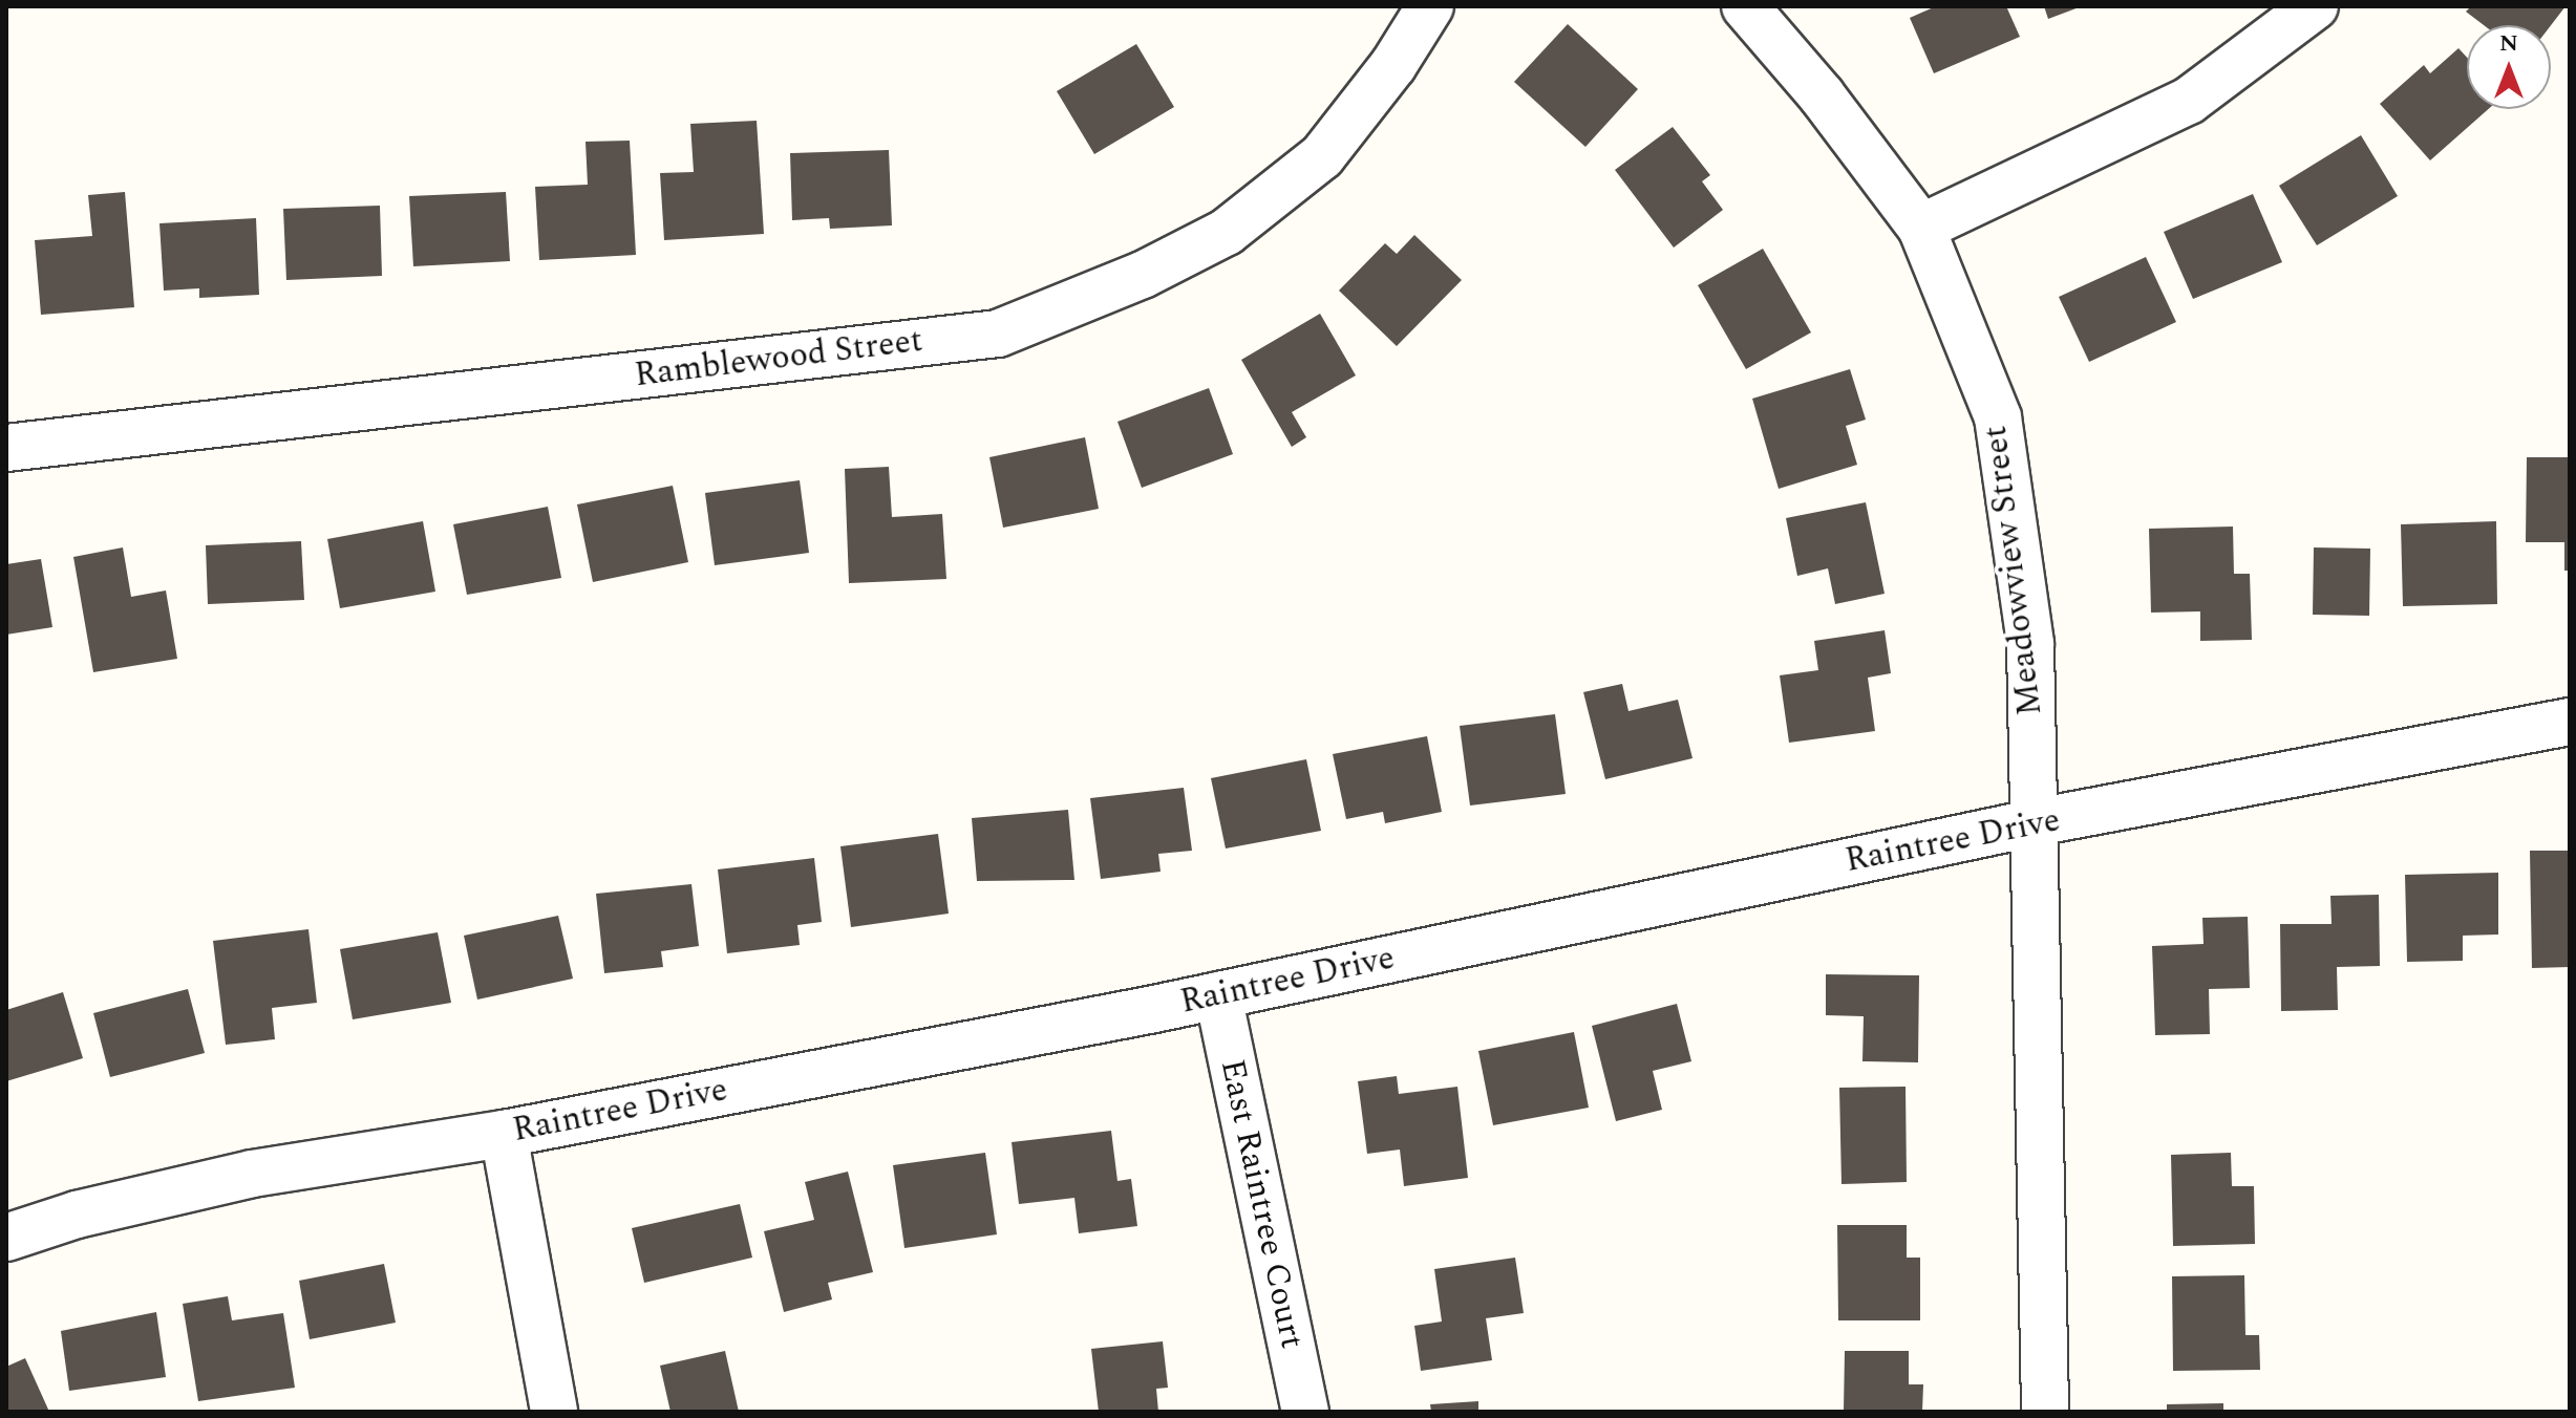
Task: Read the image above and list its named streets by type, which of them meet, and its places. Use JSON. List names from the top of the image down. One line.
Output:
{"streets":{"street":["Ramblewood Street","Meadowview Street","Raintree Drive","East Raintree Court"]},"crossings":[["Meadowview Street","Raintree Drive"],["Raintree Drive","East Raintree Court"]],"north":"top"}
